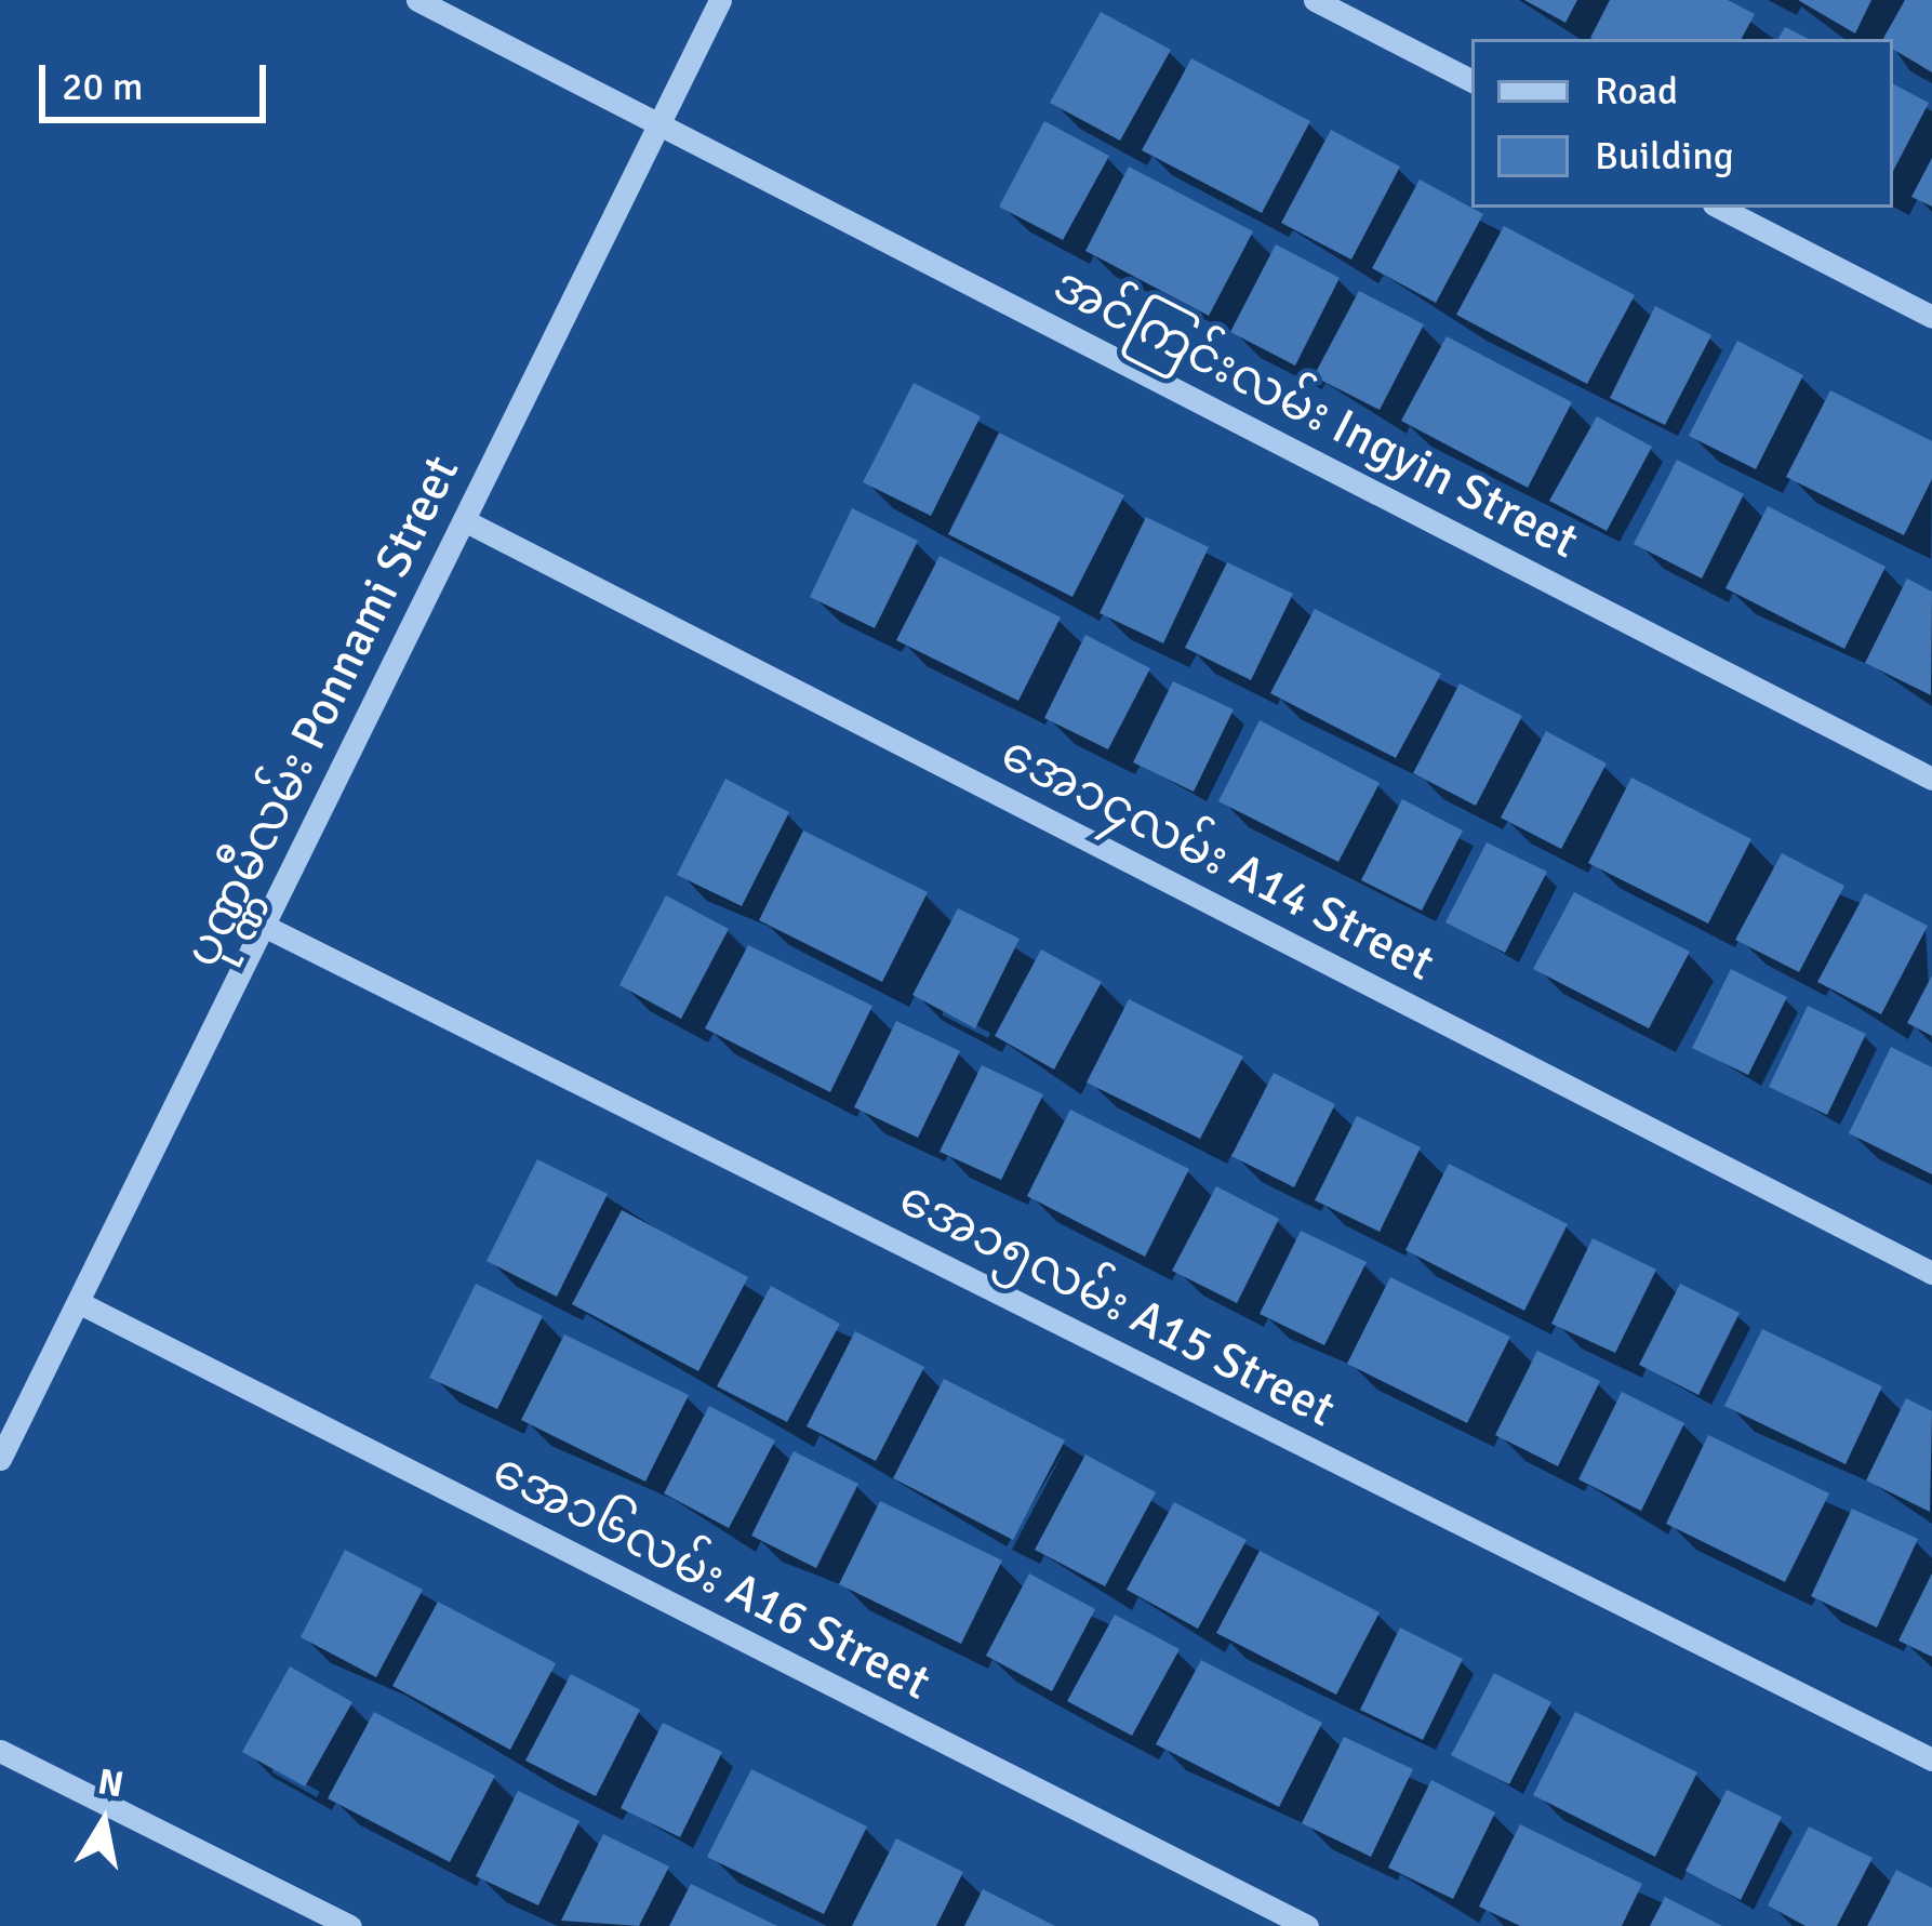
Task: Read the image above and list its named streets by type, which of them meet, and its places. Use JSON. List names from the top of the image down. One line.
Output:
{"streets":{"street":["အင်ကြင်းလမ်း Ingyin Street","ပုဏ္ဏမီလမ်း Ponnami Street","အေ၁၄လမ်း A14 Street","အေ၁၅လမ်း A15 Street","အေ၁၆လမ်း A16 Street"]},"crossings":[["အင်ကြင်းလမ်း Ingyin Street","ပုဏ္ဏမီလမ်း Ponnami Street"],["ပုဏ္ဏမီလမ်း Ponnami Street","အေ၁၄လမ်း A14 Street"],["ပုဏ္ဏမီလမ်း Ponnami Street","အေ၁၅လမ်း A15 Street"],["ပုဏ္ဏမီလမ်း Ponnami Street","အေ၁၆လမ်း A16 Street"]],"legend":["Road","Building"],"scale_bar":"20 m","north":"top"}
